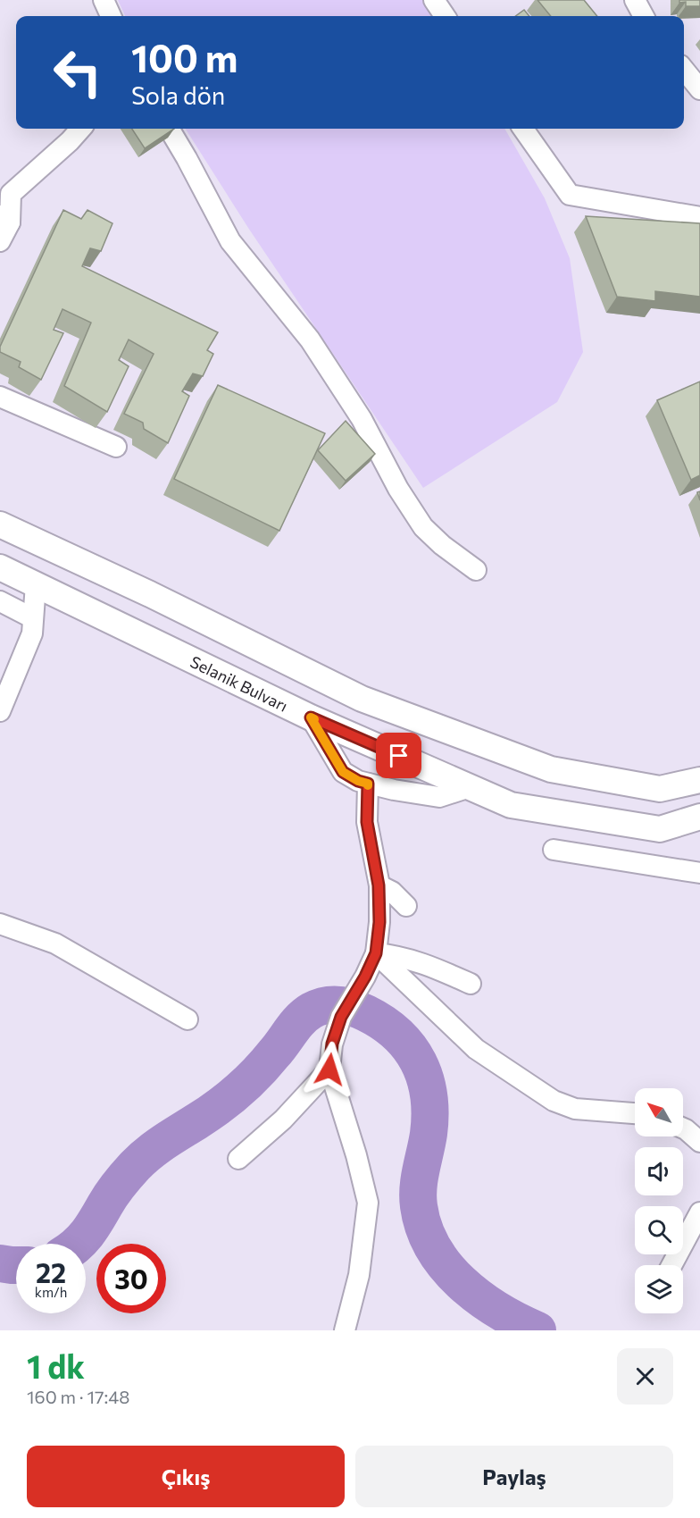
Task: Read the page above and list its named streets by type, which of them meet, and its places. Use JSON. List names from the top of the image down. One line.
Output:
{"streets":{"main road":["Selanik Bulvarı"]},"north":"top left","page":{"turn":["100 m","Sola dön"],"speed":"22 km/h","limit":"30","heading":["1 dk","160 m · 17:48"],"buttons":["Çıkış","Paylaş"]}}
